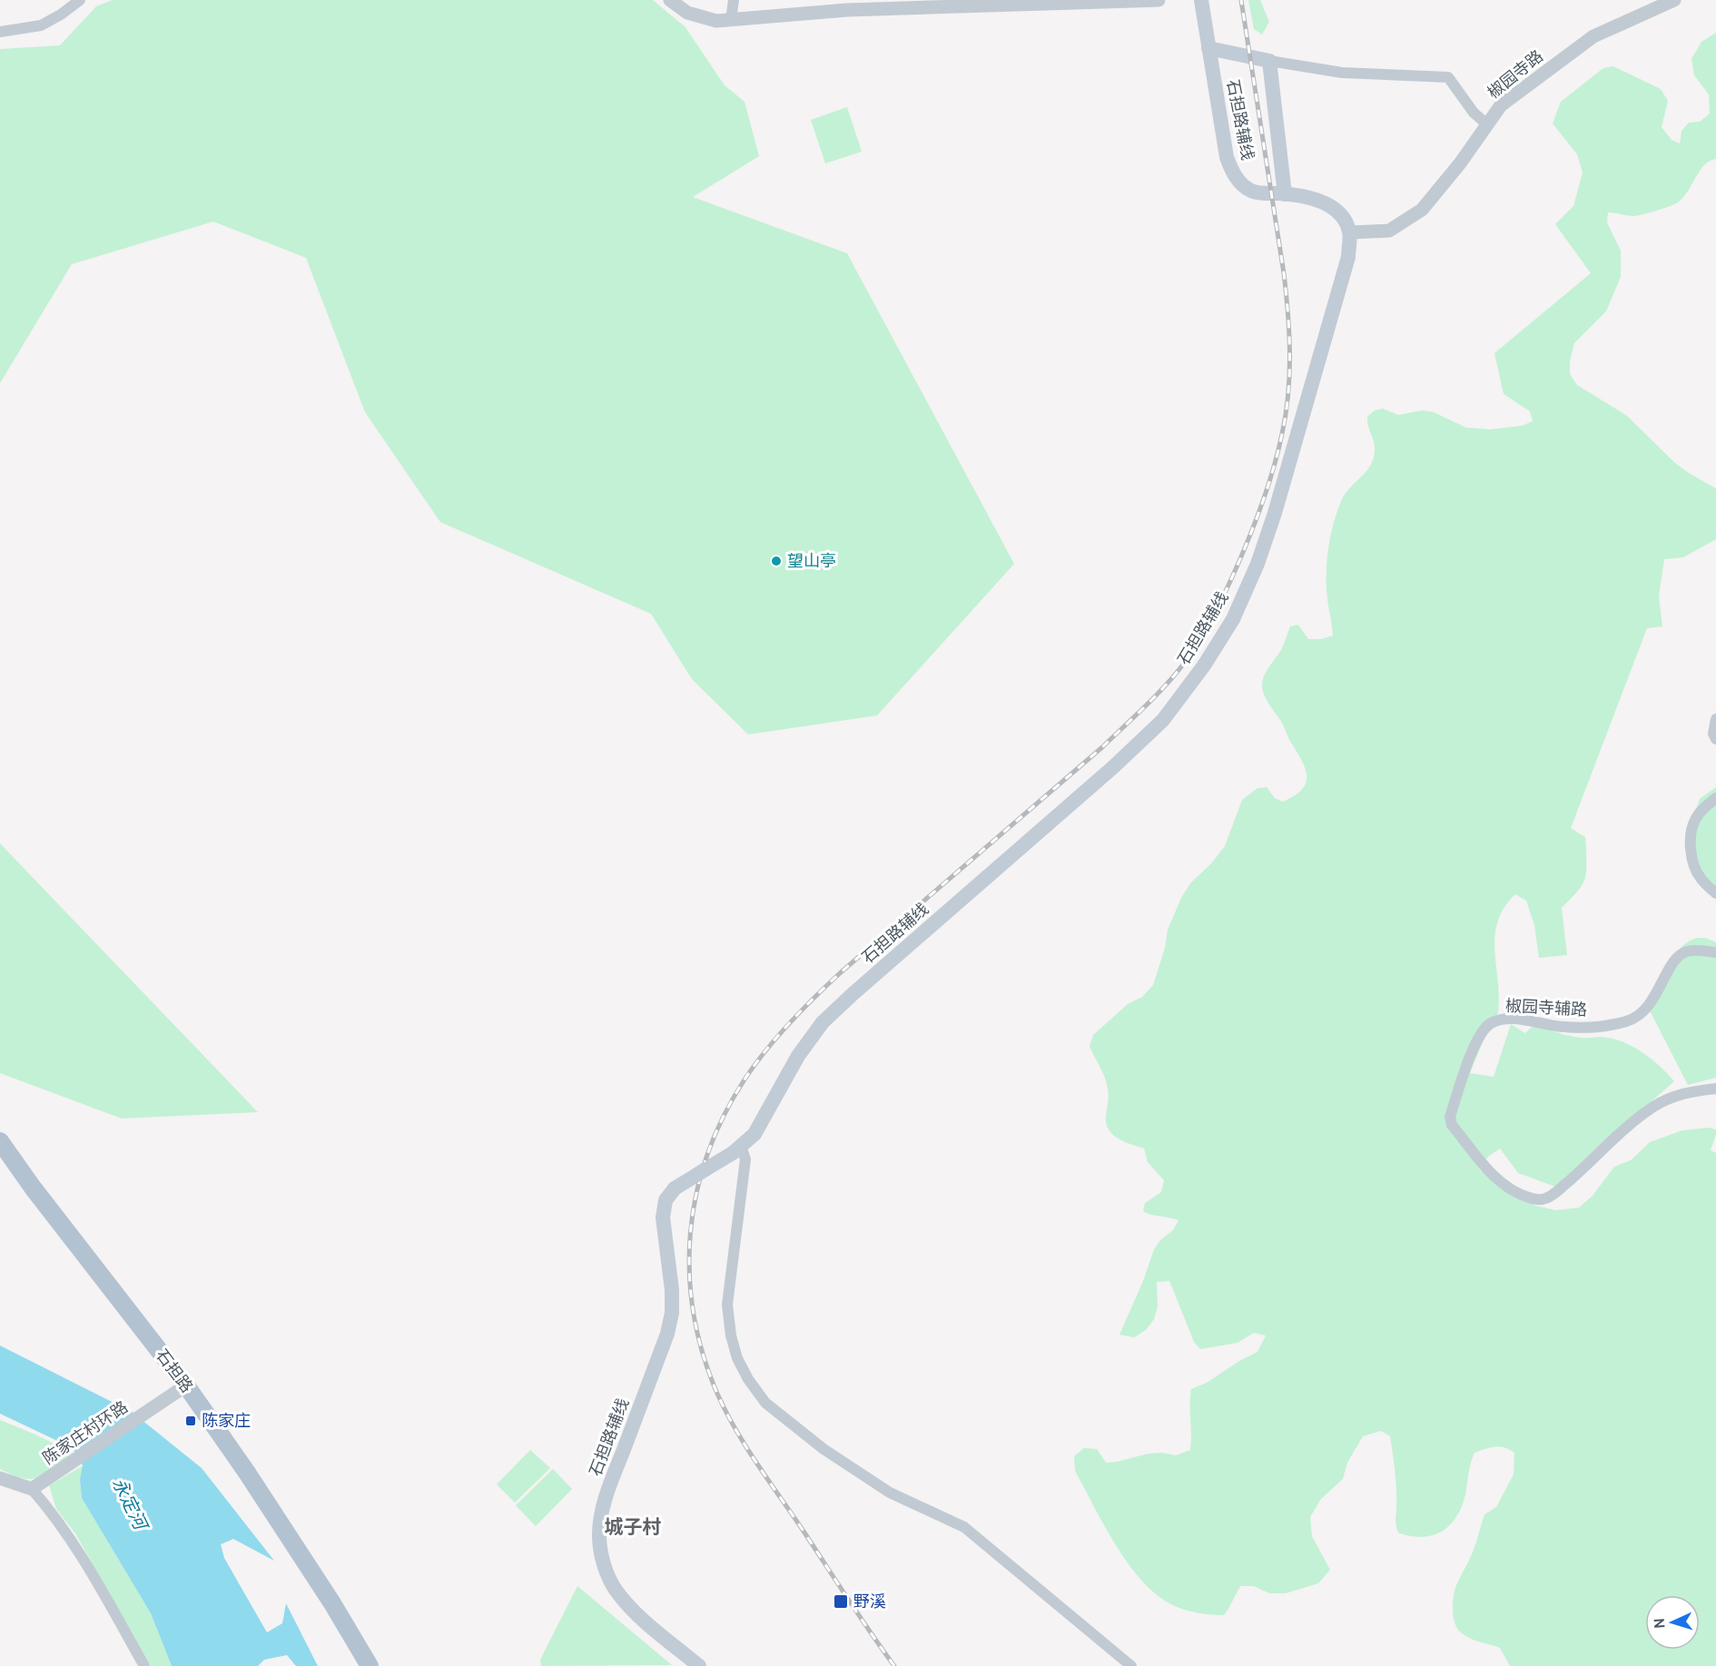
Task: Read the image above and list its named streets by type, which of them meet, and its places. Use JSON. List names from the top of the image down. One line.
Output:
{"streets":{"main road":["石担路辅线","石担路"],"street":["椒园寺路","椒园寺辅路","陈家庄村环路"]},"crossings":[["椒园寺路","石担路辅线"],["石担路","陈家庄村环路"]],"districts":["城子村"],"water":["永定河"],"places":{"other":["望山亭"],"transit":["陈家庄","野溪"]},"north":"left"}
